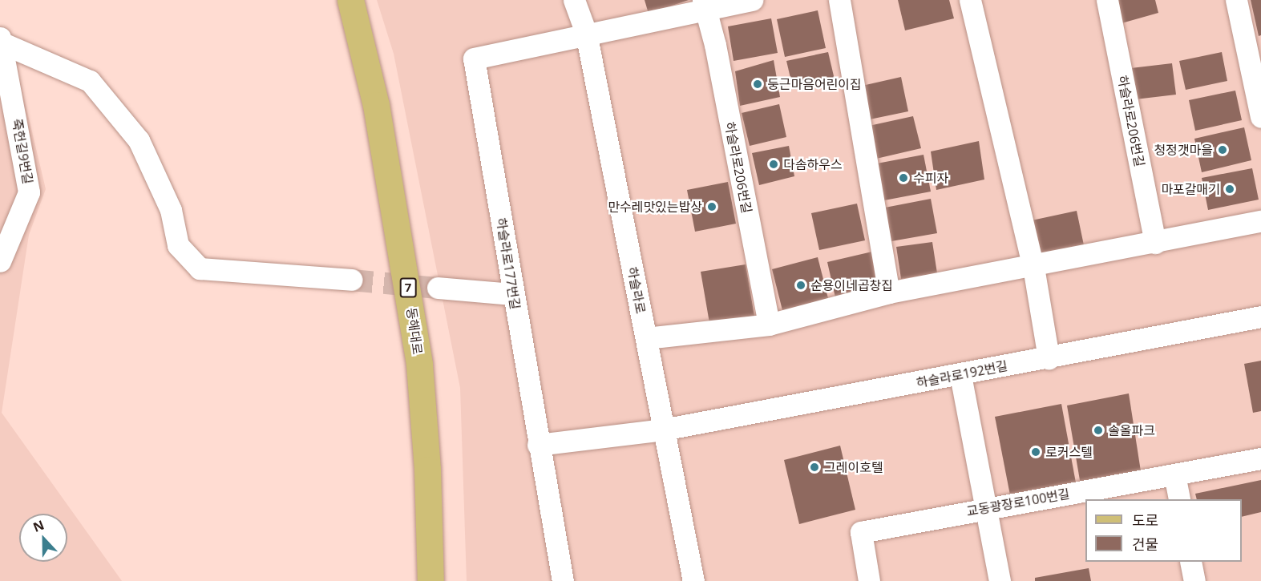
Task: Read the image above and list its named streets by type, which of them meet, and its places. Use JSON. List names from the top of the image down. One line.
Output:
{"streets":{"main road":["7","동해대로"],"street":["하슬라로206번길","죽헌길9번길","하슬라로177번길","하슬라로","하슬라로192번길","교동광장로100번길"]},"crossings":[["하슬라로177번길","하슬라로"],["하슬라로177번길","하슬라로192번길"],["하슬라로","하슬라로192번길"]],"places":["둥근마음어린이집","청정갯마을","다솜하우스","수피자","마포갈매기","만수레맛있는밥상","순용이네곱창집","솔올파크","로커스텔","그레이호텔"],"legend":["도로","건물"],"north":"top"}
